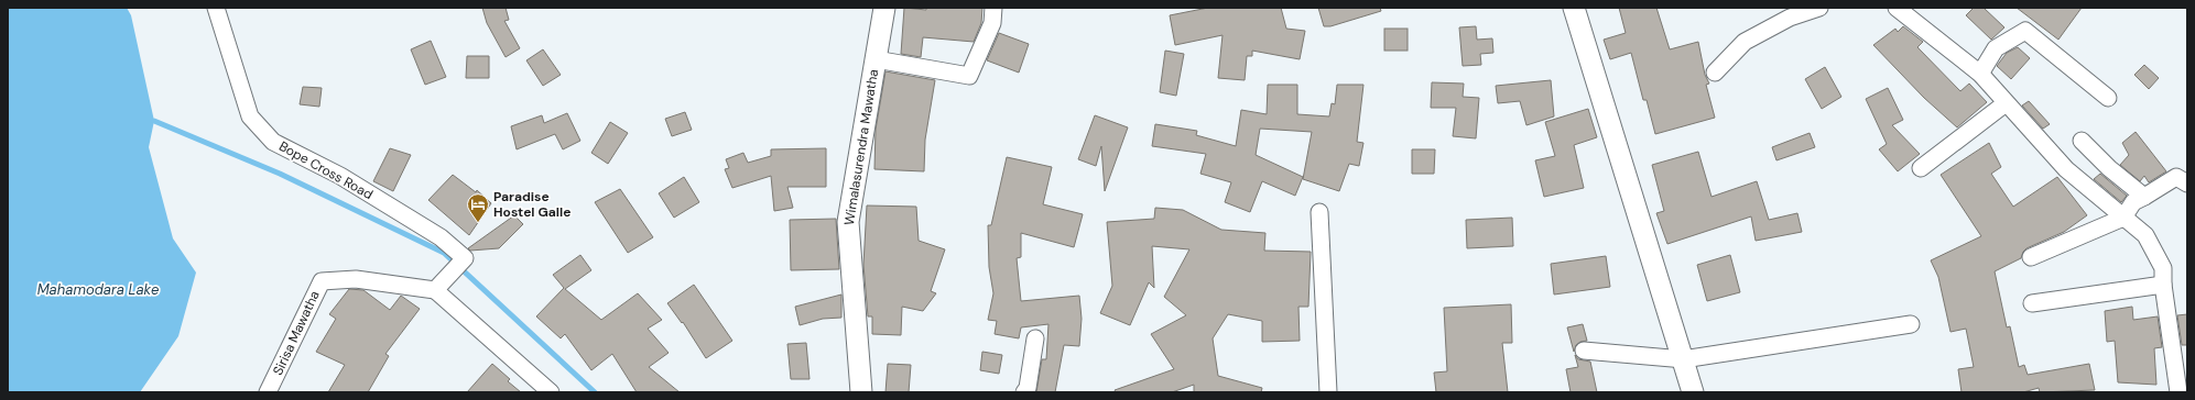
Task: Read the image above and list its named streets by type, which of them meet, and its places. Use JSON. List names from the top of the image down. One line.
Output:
{"streets":{"street":["Wimalasurendra Mawatha","Bope Cross Road","Sirisa Mawatha"]},"crossings":[["Bope Cross Road","Sirisa Mawatha"]],"water":["Mahamodara Lake"],"places":{"hotel":["Paradise Hostel Galle"]}}
